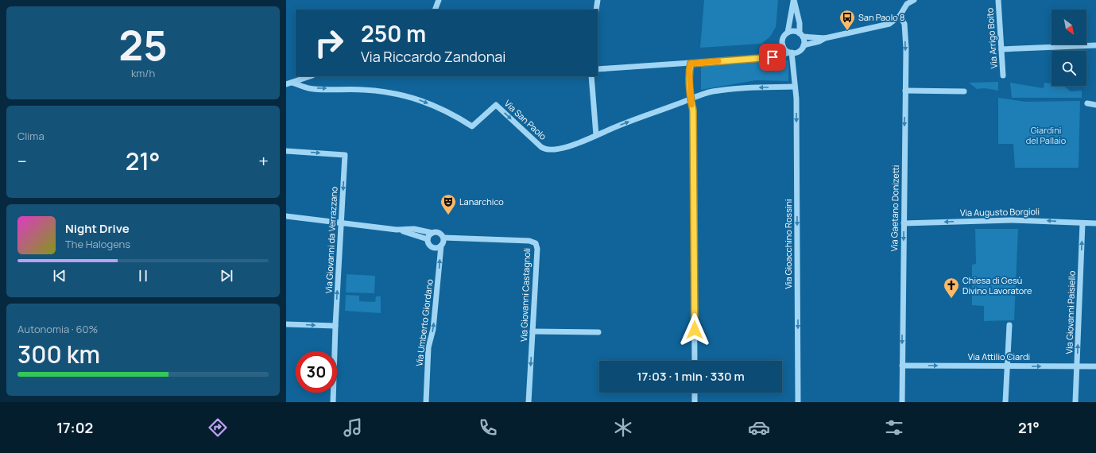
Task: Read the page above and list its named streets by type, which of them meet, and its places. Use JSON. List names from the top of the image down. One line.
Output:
{"streets":{"street":["Via Arrigo Boito","Via San Paolo","Via Gaetano Donizetti","Via Augusto Borgioli","Via Giovanni da Verrazzano","Via Gioacchino Rossini","Via Giovanni Castagnoli","Via Giovanni Paisiello","Via Umberto Giordano","Via Attilio Ciardi"]},"crossings":[["Via San Paolo","Via Gioacchino Rossini"],["Via Gaetano Donizetti","Via Augusto Borgioli"],["Via Gaetano Donizetti","Via Attilio Ciardi"],["Via Augusto Borgioli","Via Giovanni Paisiello"],["Via Giovanni Castagnoli","Via Umberto Giordano"],["Via Giovanni Paisiello","Via Attilio Ciardi"]],"one_way":["Via Gaetano Donizetti","Via Augusto Borgioli","Via Gioacchino Rossini","Via Giovanni Paisiello","Via Umberto Giordano","Via Attilio Ciardi"],"parks":["Giardini del Pallaio"],"places":{"bus stop":["San Paolo 8"],"theatre":["Lanarchico"],"church":["Chiesa di Gesù Divino Lavoratore"]},"north":"bottom right","page":{"tile":[["25","km/h"],"Clima",["Autonomia · 60%","300 km"]],"turn":["250 m","Via Riccardo Zandonai"],"heat":["−","21°","+"],"song":["Night Drive","The Halogens"],"limit":"30","trip":"17:03 · 1 min · 330 m","tabs":["17:02","21°"]}}
